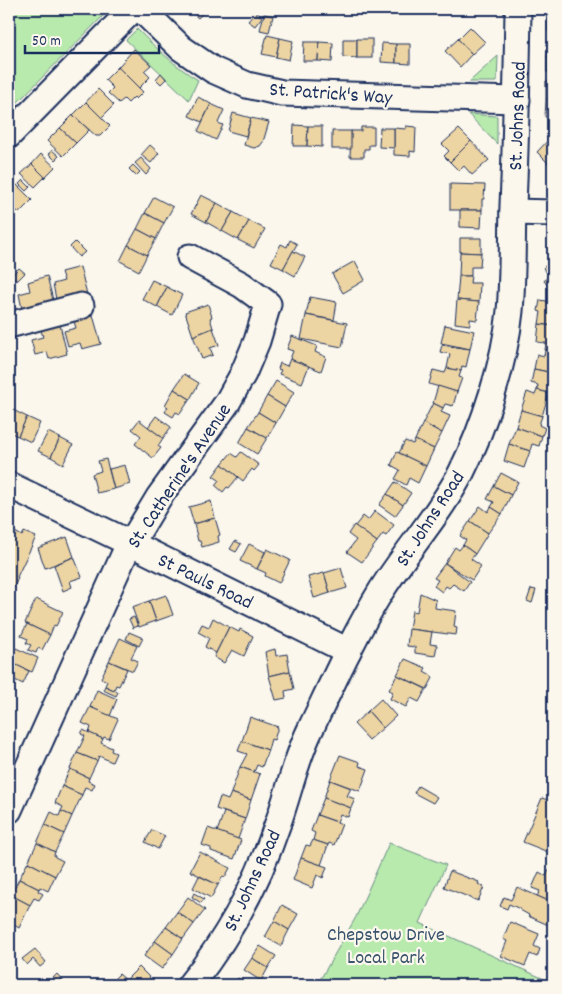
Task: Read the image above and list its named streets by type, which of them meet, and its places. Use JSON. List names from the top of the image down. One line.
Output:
{"streets":{"street":["St. Patrick's Way","St. Johns Road","St. Catherine's Avenue","St Pauls Road"]},"crossings":[["St. Patrick's Way","St. Johns Road"],["St. Johns Road","St Pauls Road"],["St. Catherine's Avenue","St Pauls Road"]],"parks":["Chepstow Drive Local Park"],"scale_bar":"50 m"}
